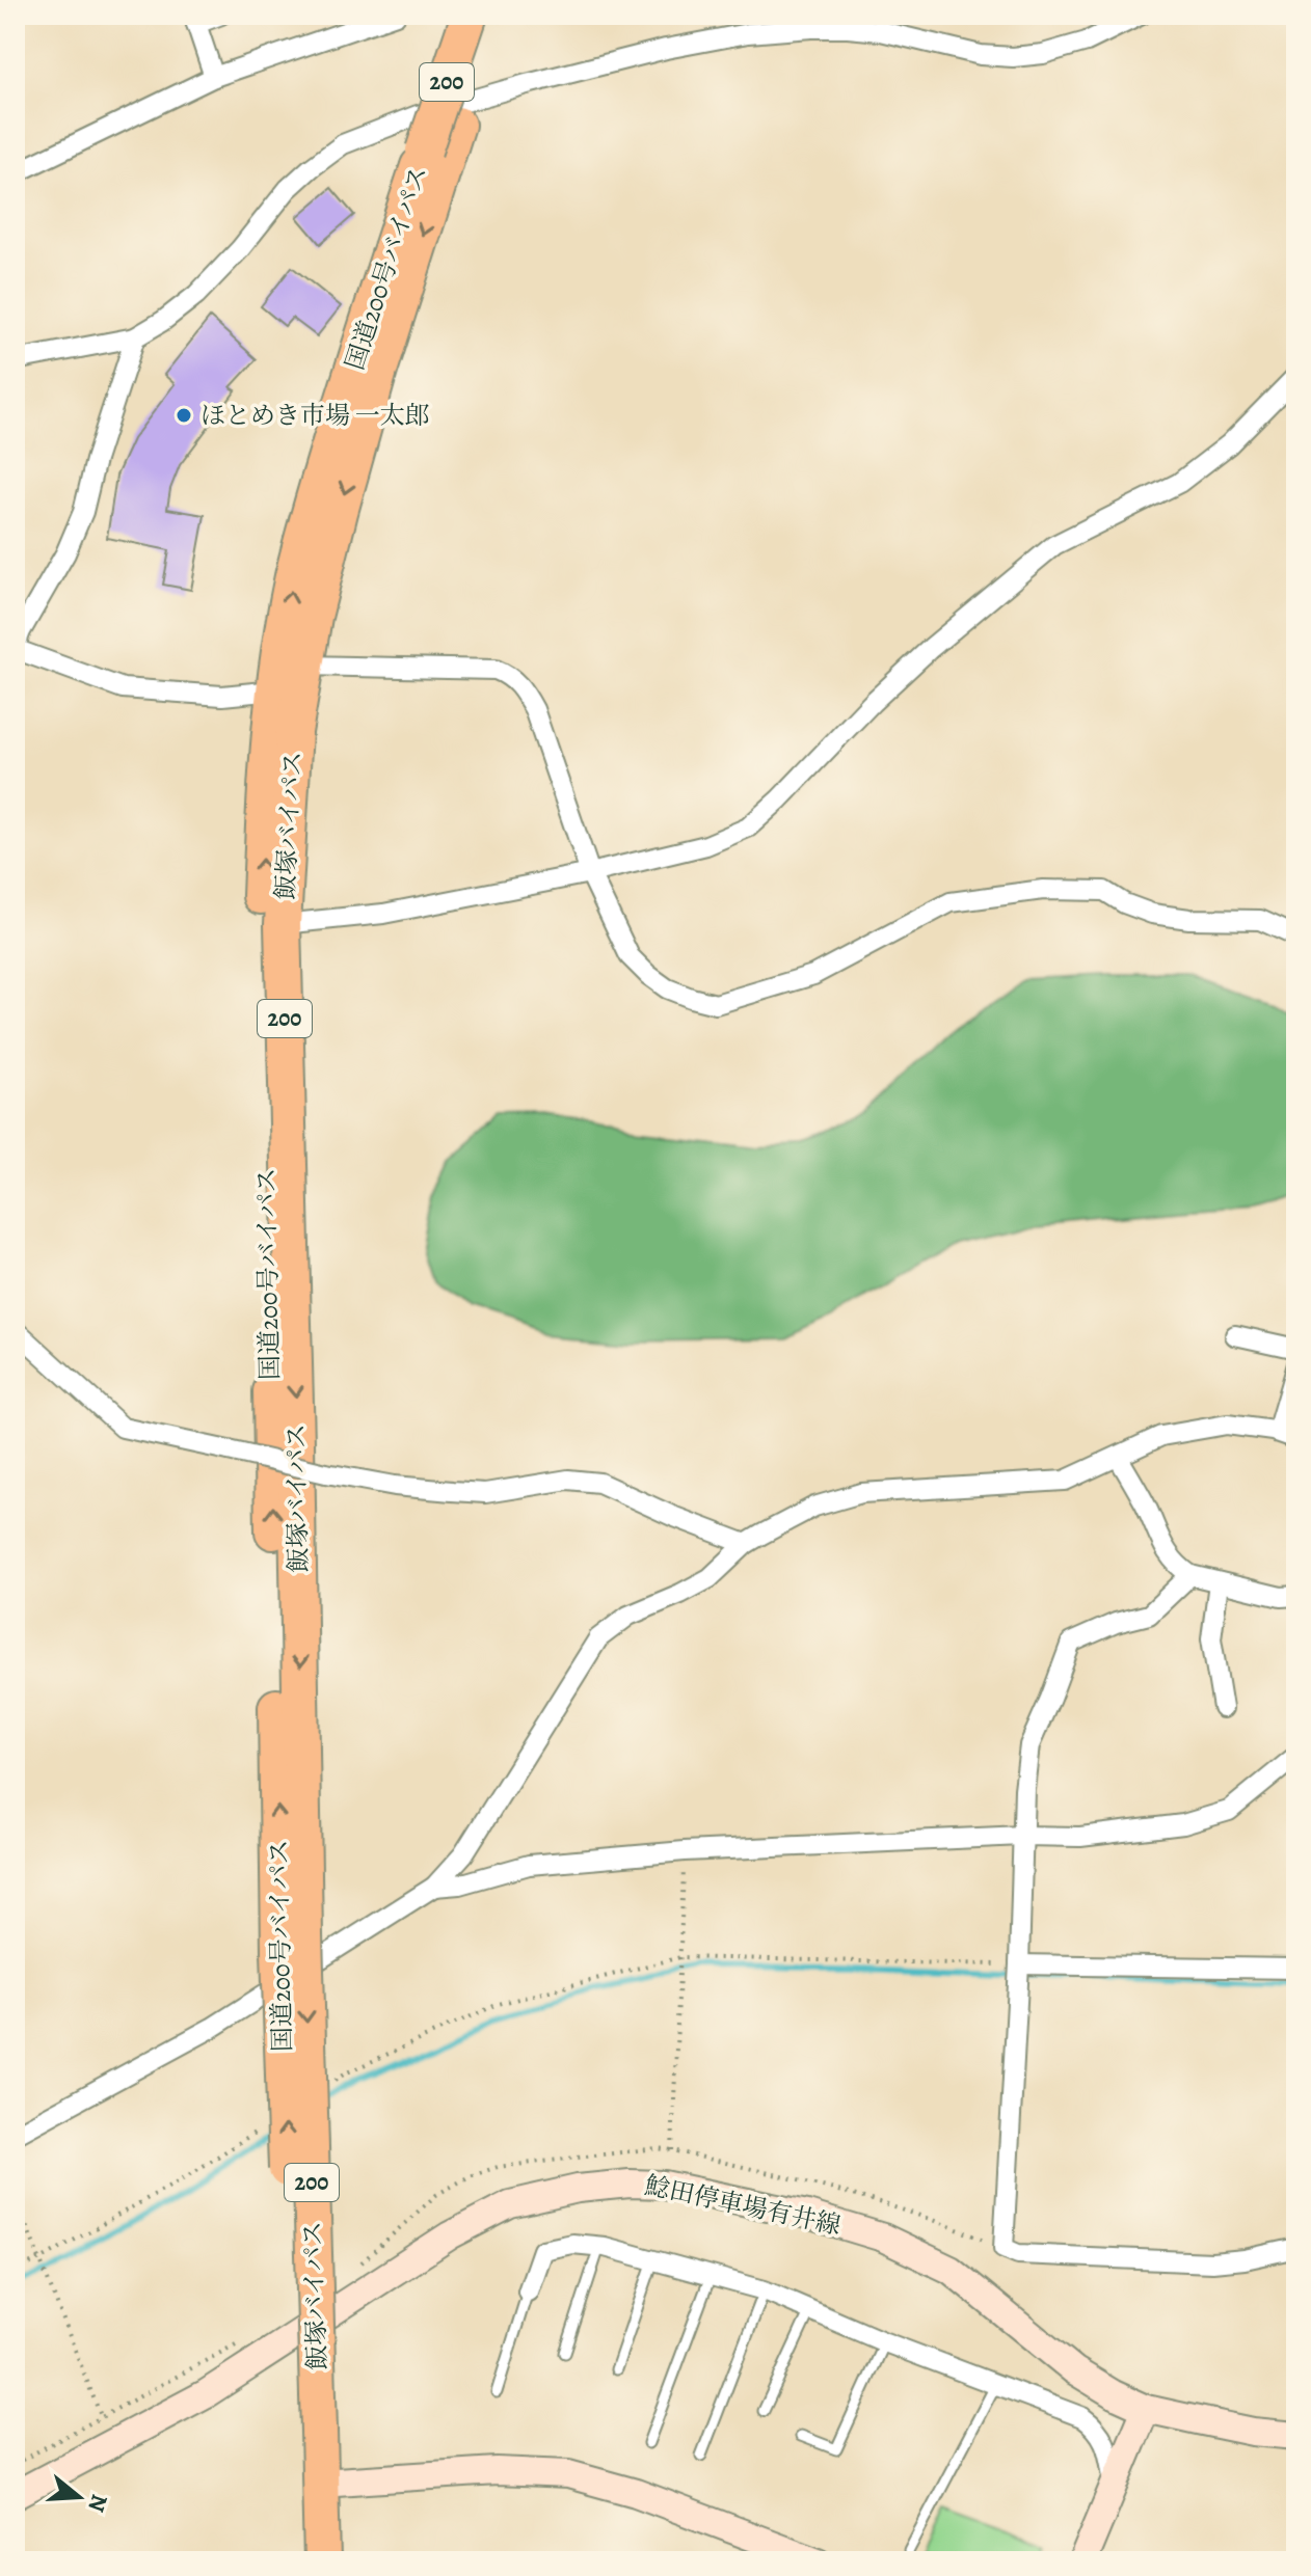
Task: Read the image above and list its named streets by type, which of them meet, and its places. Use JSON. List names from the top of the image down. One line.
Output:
{"streets":{"highway":["200","国道200号バイパス","飯塚バイパス"],"main road":["鯰田停車場有井線"]},"crossings":[["200","国道200号バイパス"],["国道200号バイパス","飯塚バイパス"]],"one_way":["国道200号バイパス","飯塚バイパス"],"places":["ほとめき市場 一太郎"],"north":"right"}
